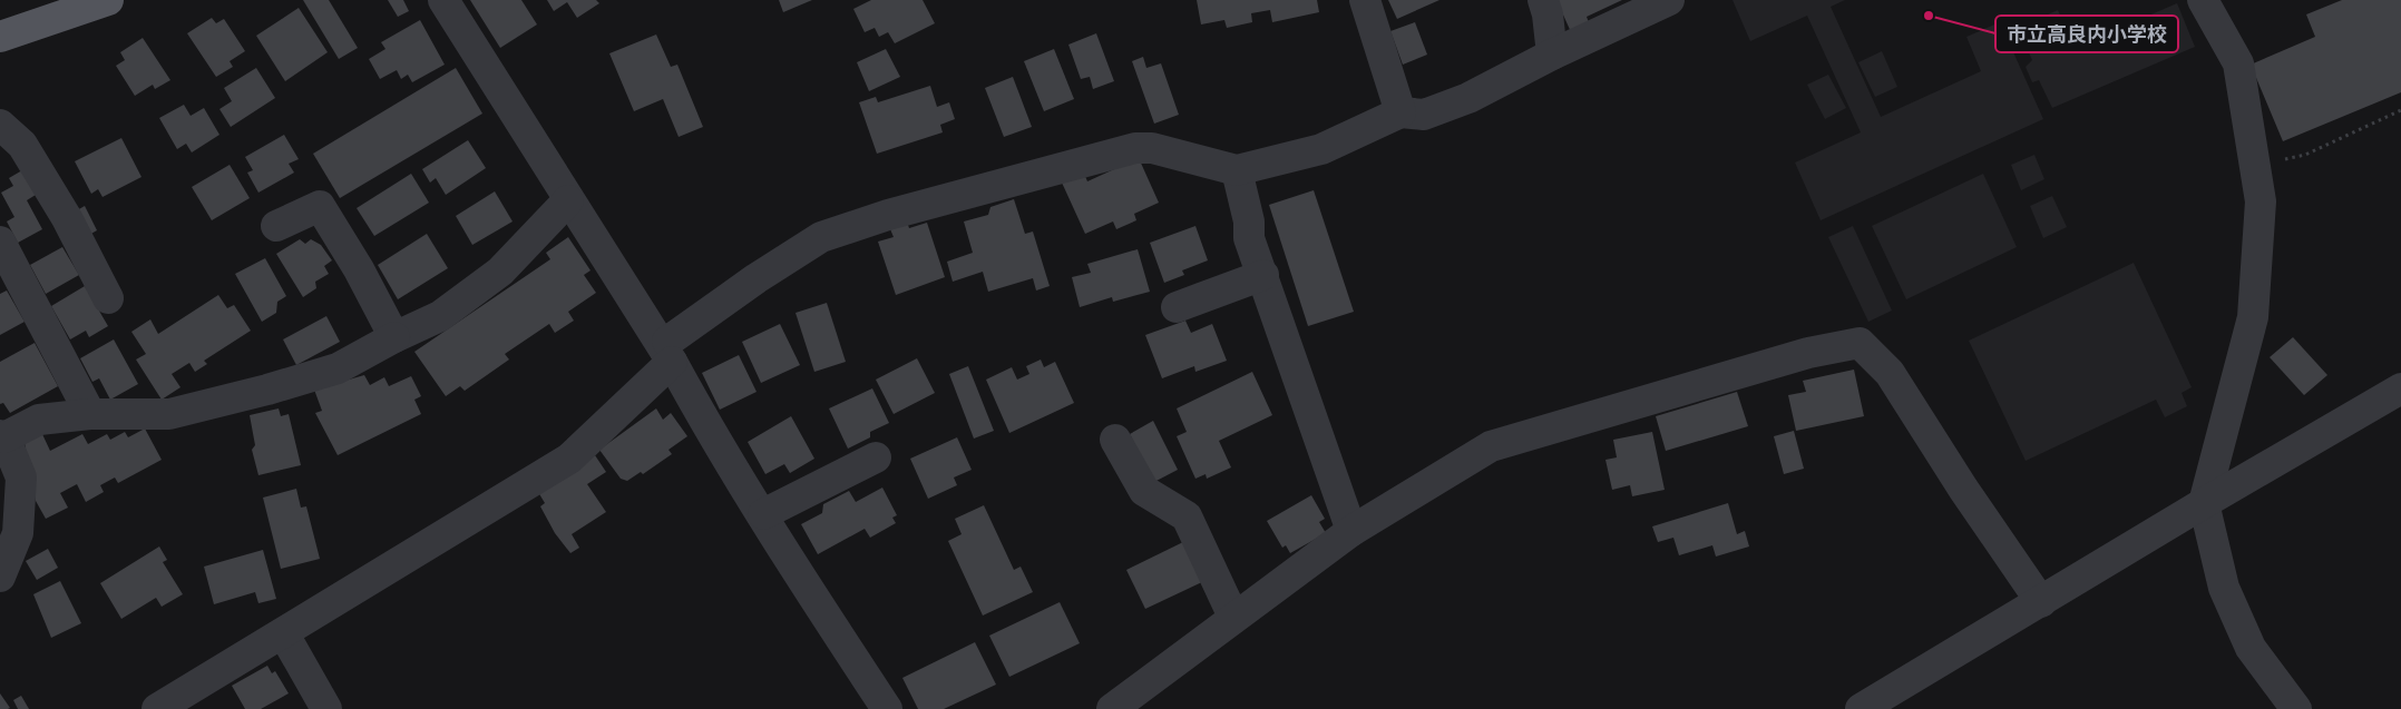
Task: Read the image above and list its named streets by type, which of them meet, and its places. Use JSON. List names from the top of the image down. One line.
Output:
{"places":["市立高良内小学校"]}
